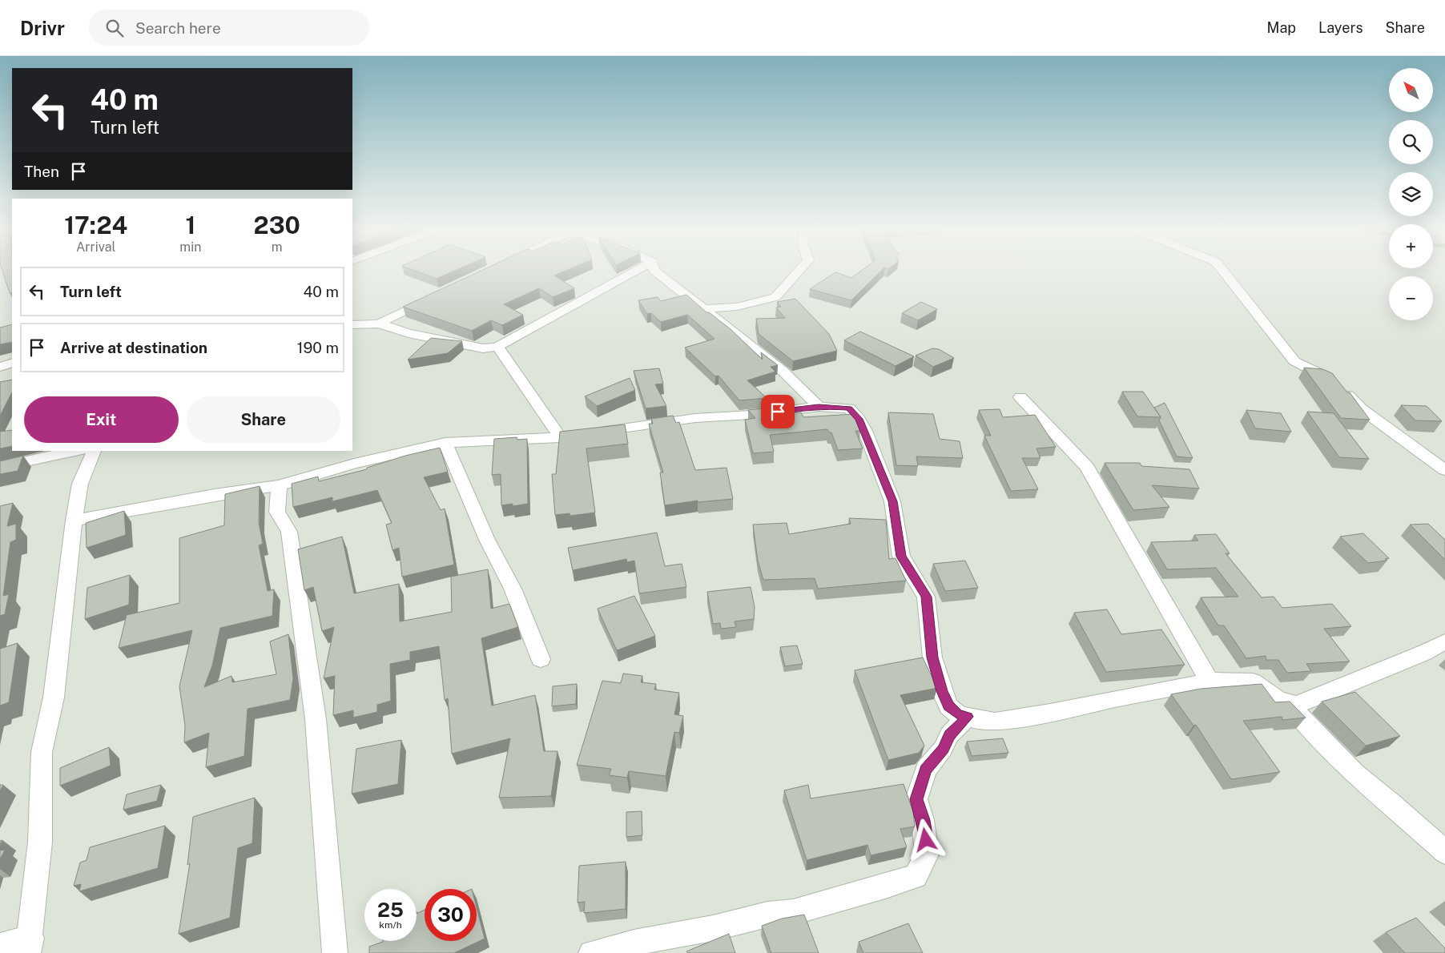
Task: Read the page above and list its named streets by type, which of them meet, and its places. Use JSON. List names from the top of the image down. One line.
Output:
{"north":"top left","page":{"header":"Drivr","search":"Search here","nav":["Map","Layers","Share"],"map_buttons":["+","−"],"turn":["40 m","Turn left"],"then":"Then","eta":["17:24","Arrival","1","min","230","m"],"list":[{"name":"Turn left","value":"40 m"},{"name":"Arrive at destination","value":"190 m"}],"buttons":["Exit","Share"],"speed":"25 km/h","limit":"30"}}
